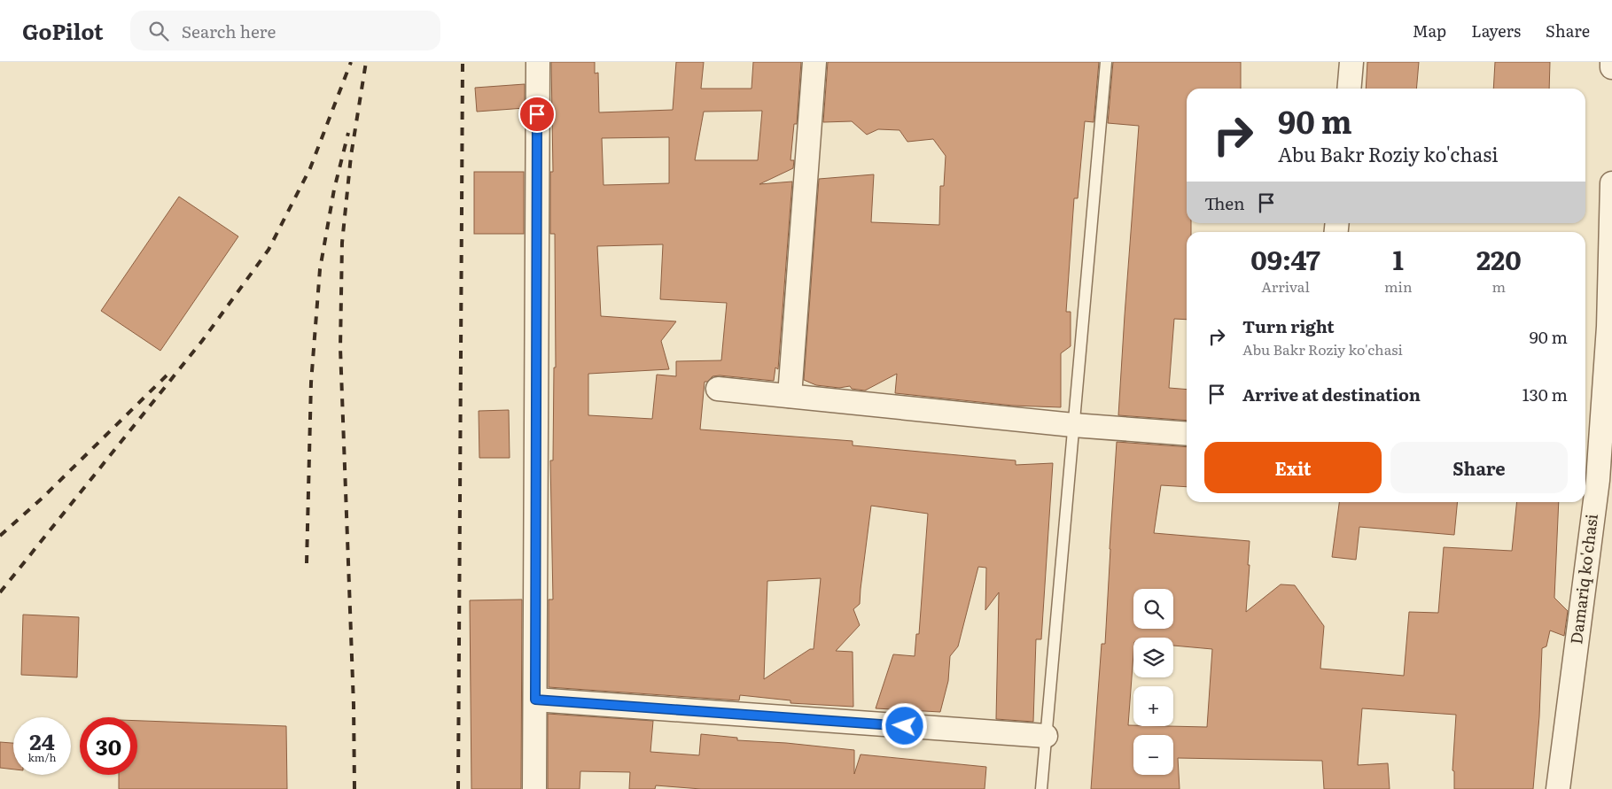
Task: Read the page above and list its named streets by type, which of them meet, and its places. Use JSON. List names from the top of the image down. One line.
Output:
{"streets":{"street":["Damariq ko'chasi"]},"page":{"header":"GoPilot","search":"Search here","nav":["Map","Layers","Share"],"turn":["90 m","Abu Bakr Roziy ko'chasi"],"then":"Then","eta":["09:47","Arrival","1","min","220","m"],"list":[{"name":"Turn right","note":"Abu Bakr Roziy ko'chasi","value":"90 m"},{"name":"Arrive at destination","value":"130 m"}],"buttons":["Exit","Share"],"map_buttons":["+","−"],"speed":"24 km/h","limit":"30"}}
